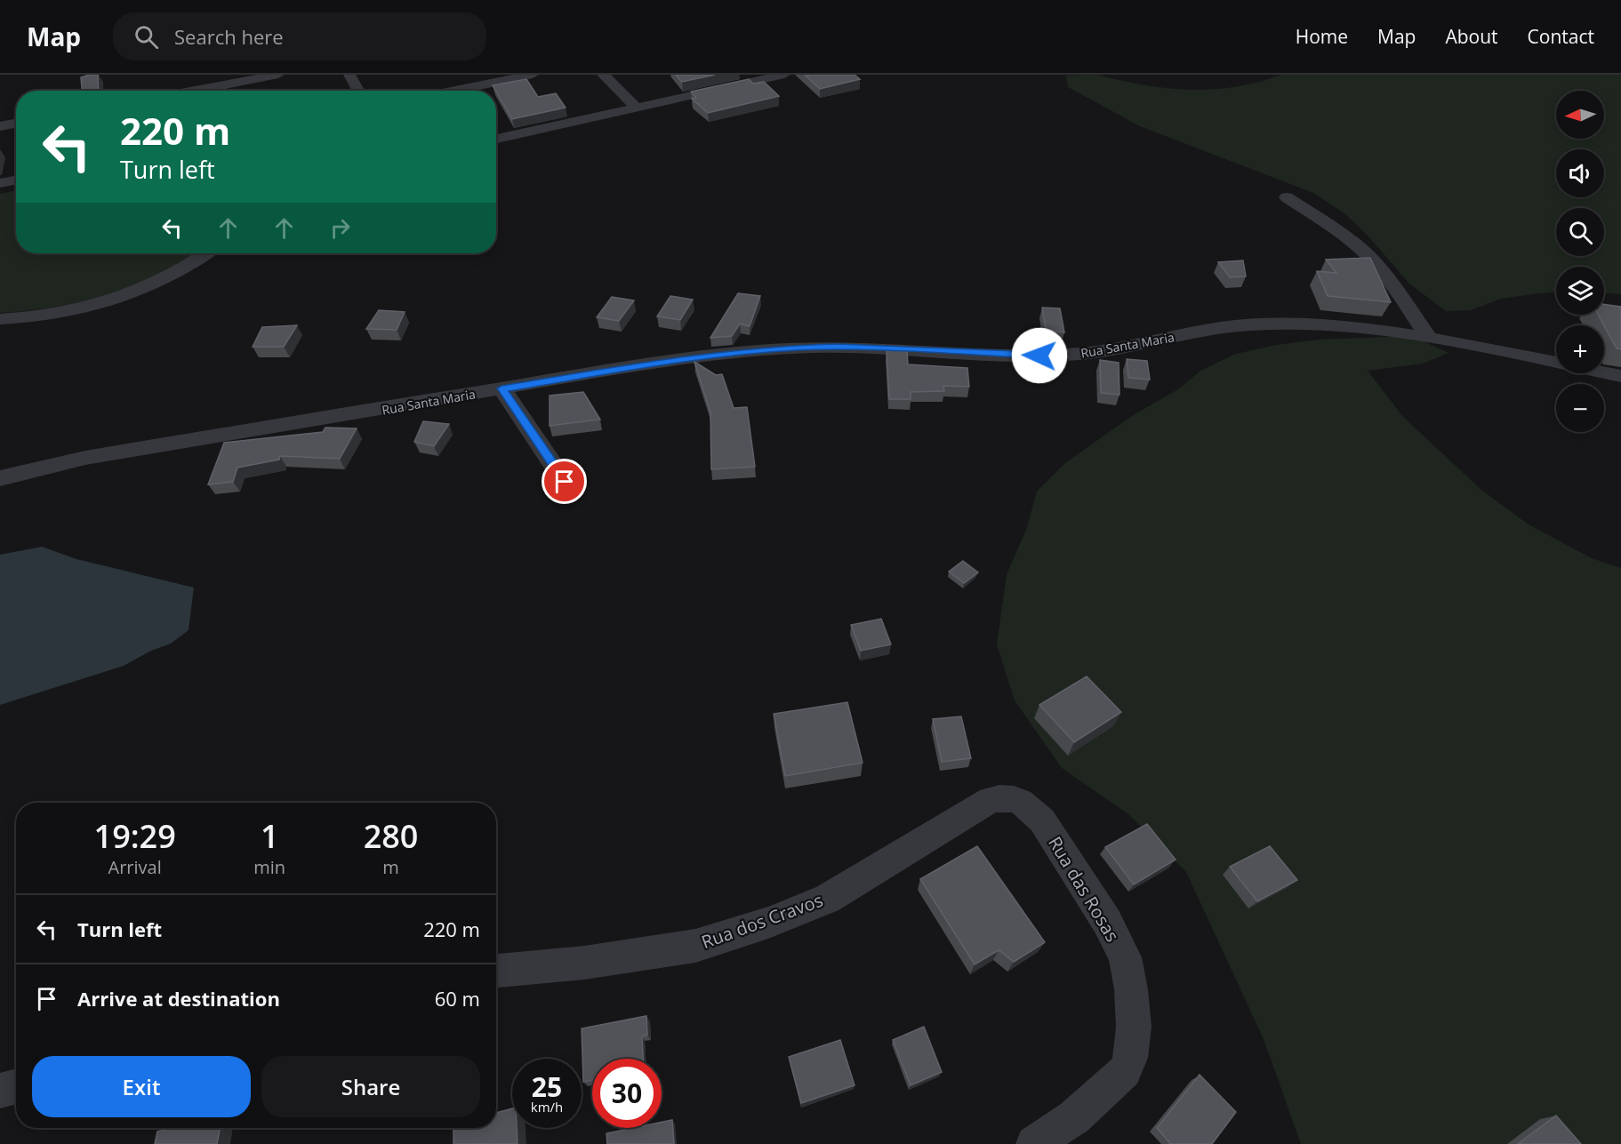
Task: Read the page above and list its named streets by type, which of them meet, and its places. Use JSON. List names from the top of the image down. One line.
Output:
{"streets":{"street":["Rua Santa Maria","Rua das Rosas","Rua dos Cravos"]},"crossings":[["Rua das Rosas","Rua dos Cravos"]],"north":"left","page":{"header":"Map","search":"Search here","nav":["Home","Map","About","Contact"],"map_buttons":["+","−"],"turn":["220 m","Turn left"],"eta":["19:29","Arrival","1","min","280","m"],"list":[{"name":"Turn left","value":"220 m"},{"name":"Arrive at destination","value":"60 m"}],"buttons":["Exit","Share"],"speed":"25 km/h","limit":"30"}}
